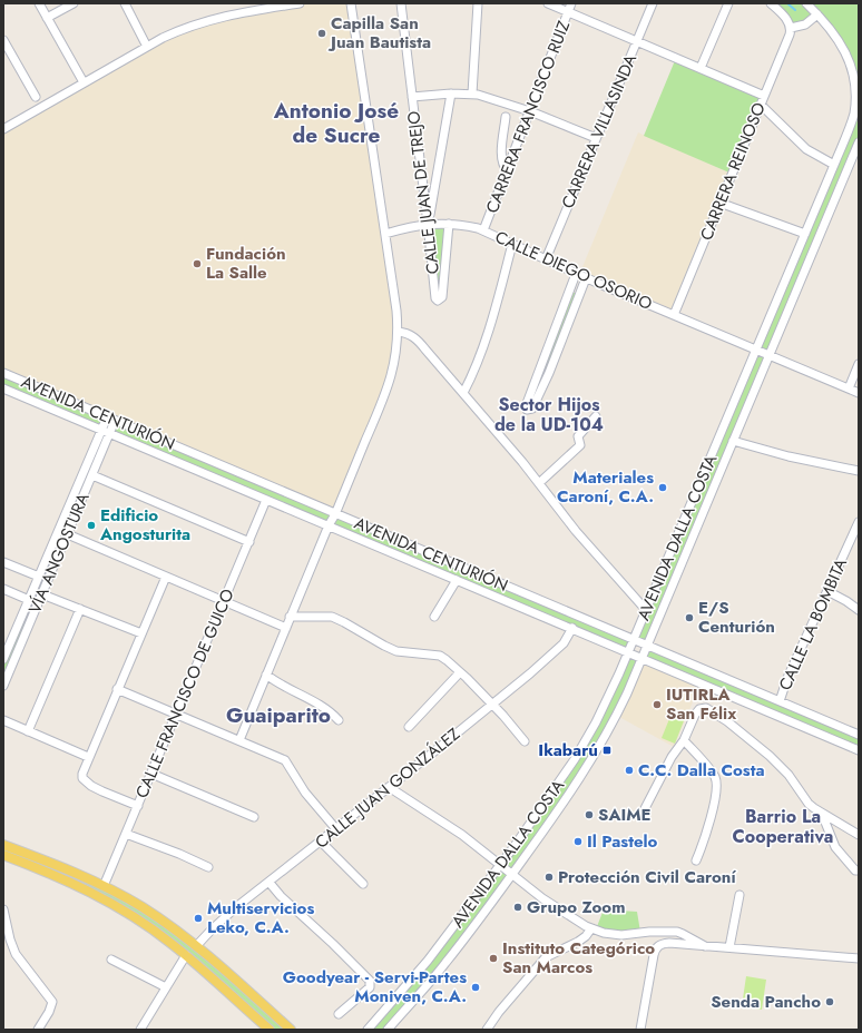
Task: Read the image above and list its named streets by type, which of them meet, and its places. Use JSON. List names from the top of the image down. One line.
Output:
{"streets":{"street":["CARRERA FRANCISCO RUIZ","CARRERA VILLASINDA","CARRERA REINOSO","CALLE JUAN DE TREJO","CALLE DIEGO OSORIO","AVENIDA CENTURIÓN","AVENIDA DALLA COSTA","VÍA ANGOSTURA","CALLE LA BOMBITA","CALLE FRANCISCO DE GUICO","CALLE JUAN GONZÁLEZ"]},"crossings":[["CARRERA FRANCISCO RUIZ","CALLE DIEGO OSORIO"],["CARRERA VILLASINDA","CALLE DIEGO OSORIO"],["CARRERA REINOSO","CALLE DIEGO OSORIO"],["CALLE JUAN DE TREJO","CALLE DIEGO OSORIO"],["CALLE DIEGO OSORIO","AVENIDA DALLA COSTA"],["AVENIDA CENTURIÓN","AVENIDA DALLA COSTA"],["AVENIDA CENTURIÓN","VÍA ANGOSTURA"],["AVENIDA CENTURIÓN","CALLE LA BOMBITA"],["AVENIDA CENTURIÓN","CALLE FRANCISCO DE GUICO"],["AVENIDA CENTURIÓN","CALLE JUAN GONZÁLEZ"]],"districts":["Antonio José de Sucre","Sector Hijos de la UD-104","Guaiparito","Barrio La Cooperativa"],"places":{"other":["Capilla San Juan Bautista","Fundación La Salle","Materiales Caroní, C.A.","Edificio Angosturita","E/S Centurión","IUTIRLA San Félix","C.C. Dalla Costa","SAIME","Il Pastelo","Protección Civil Caroní","Grupo Zoom","Multiservicios Leko, C.A.","Instituto Categórico San Marcos","Goodyear - Servi-Partes Moniven, C.A.","Senda Pancho"],"transit":["Ikabarú"]}}
